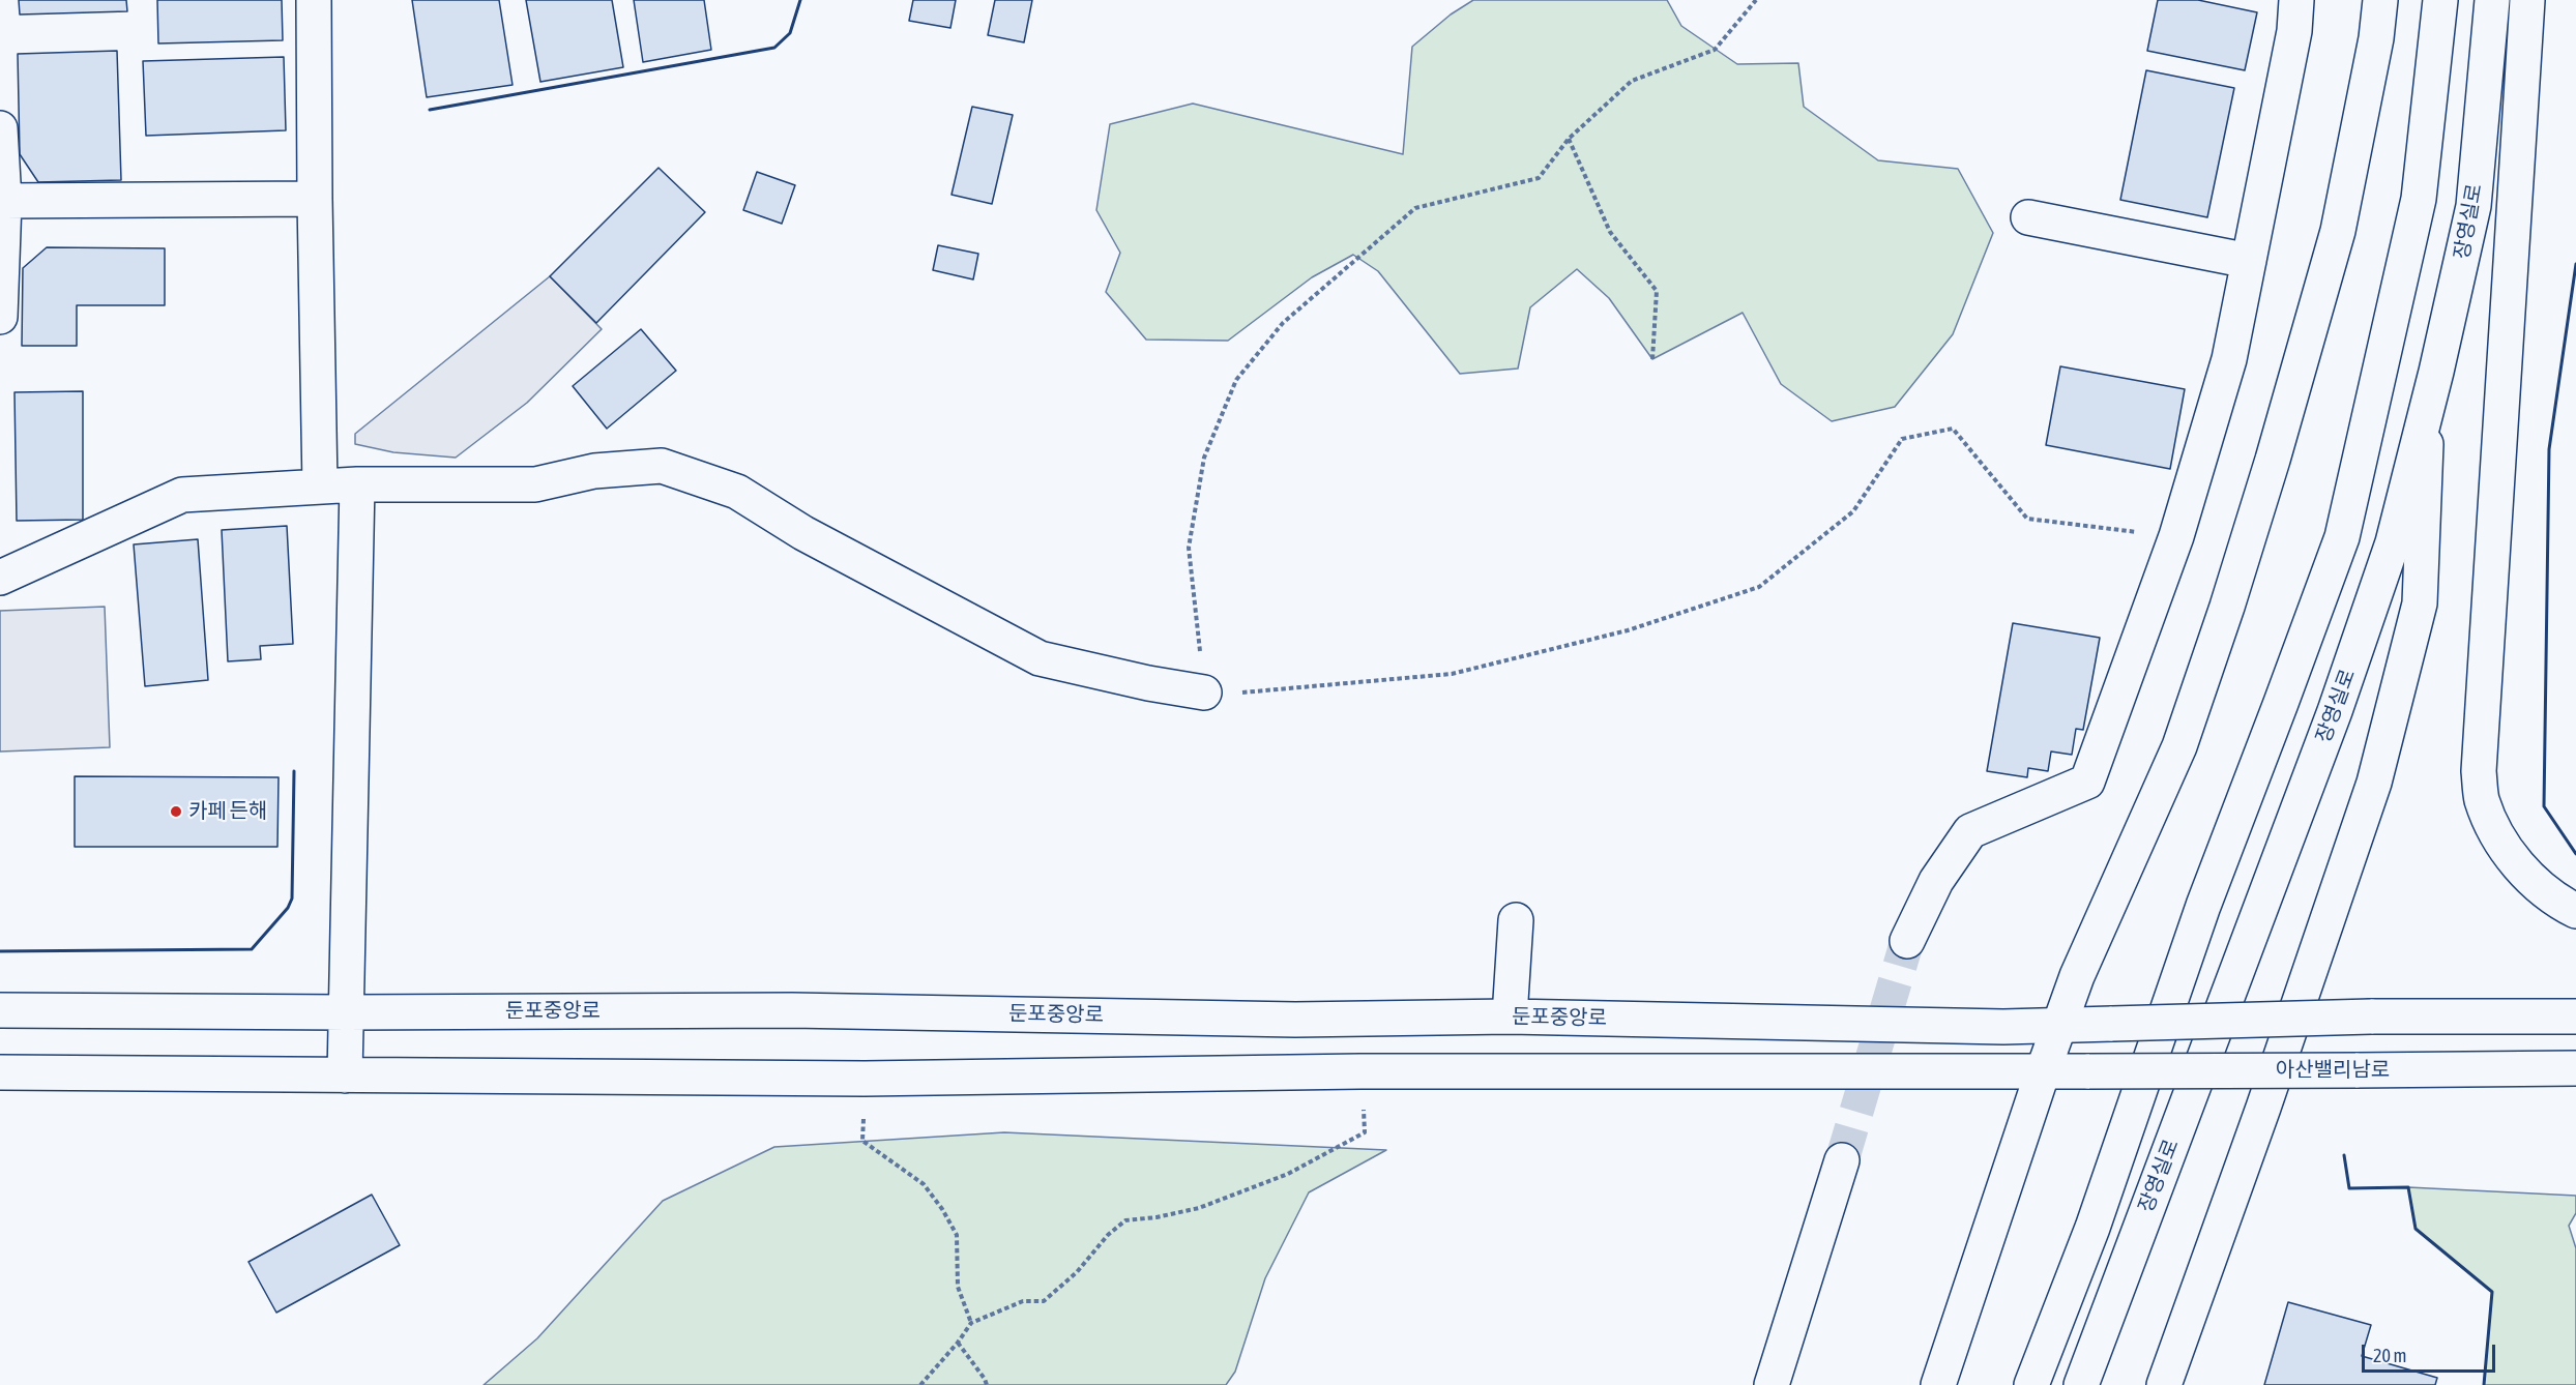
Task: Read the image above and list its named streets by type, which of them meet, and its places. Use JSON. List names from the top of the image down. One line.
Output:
{"streets":{"main road":["장영실로","둔포중앙로","아산밸리남로"]},"places":["카페 든해"],"scale_bar":"20 m"}
